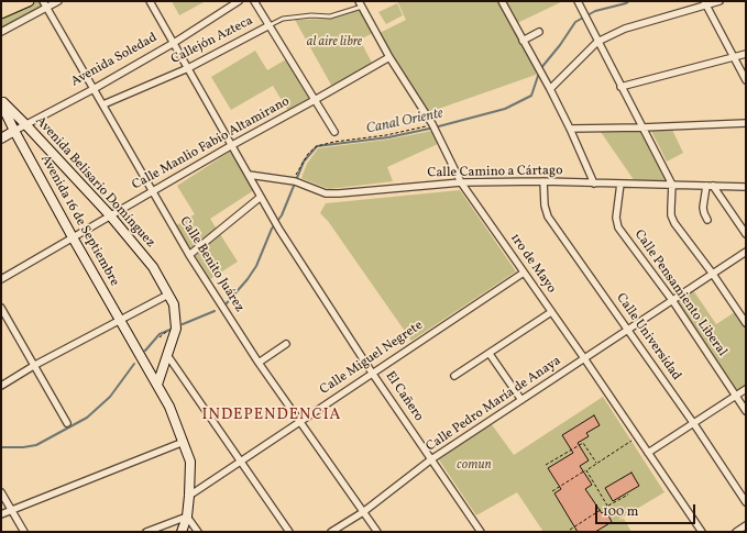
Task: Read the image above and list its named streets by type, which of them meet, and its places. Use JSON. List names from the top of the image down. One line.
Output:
{"streets":{"main road":["Avenida Soledad","Avenida Belisario Domínguez","Avenida 16 de Septiembre"],"street":["Callejón Azteca","Calle Manlio Fabio Altamirano","Calle Camino a Cártago","1ro de Mayo","Calle Benito Juárez","Calle Pensamiento Liberal","Calle Universidad","Calle Miguel Negrete","El Cañero","Calle Pedro María de Anaya"]},"crossings":[["Callejón Azteca","1ro de Mayo"],["Callejón Azteca","Calle Benito Juárez"],["Avenida Soledad","Avenida Belisario Domínguez"],["Avenida Soledad","Avenida 16 de Septiembre"],["Avenida Soledad","Calle Benito Juárez"],["Calle Manlio Fabio Altamirano","Avenida Belisario Domínguez"],["Calle Manlio Fabio Altamirano","Avenida 16 de Septiembre"],["Calle Manlio Fabio Altamirano","1ro de Mayo"],["Calle Manlio Fabio Altamirano","Calle Benito Juárez"],["Calle Camino a Cártago","1ro de Mayo"],["Calle Camino a Cártago","Calle Pensamiento Liberal"],["Calle Camino a Cártago","Calle Universidad"],["Avenida Belisario Domínguez","Avenida 16 de Septiembre"],["Avenida 16 de Septiembre","Calle Miguel Negrete"],["1ro de Mayo","Calle Miguel Negrete"],["1ro de Mayo","Calle Pedro María de Anaya"],["Calle Benito Juárez","Calle Miguel Negrete"],["Calle Benito Juárez","Calle Pedro María de Anaya"],["Calle Pensamiento Liberal","Calle Pedro María de Anaya"],["Calle Universidad","Calle Pedro María de Anaya"],["Calle Miguel Negrete","El Cañero"],["El Cañero","Calle Pedro María de Anaya"]],"districts":["INDEPENDENCIA"],"water":["Canal Oriente"],"parks":["al aire libre","comun"],"scale_bar":"100 m"}
